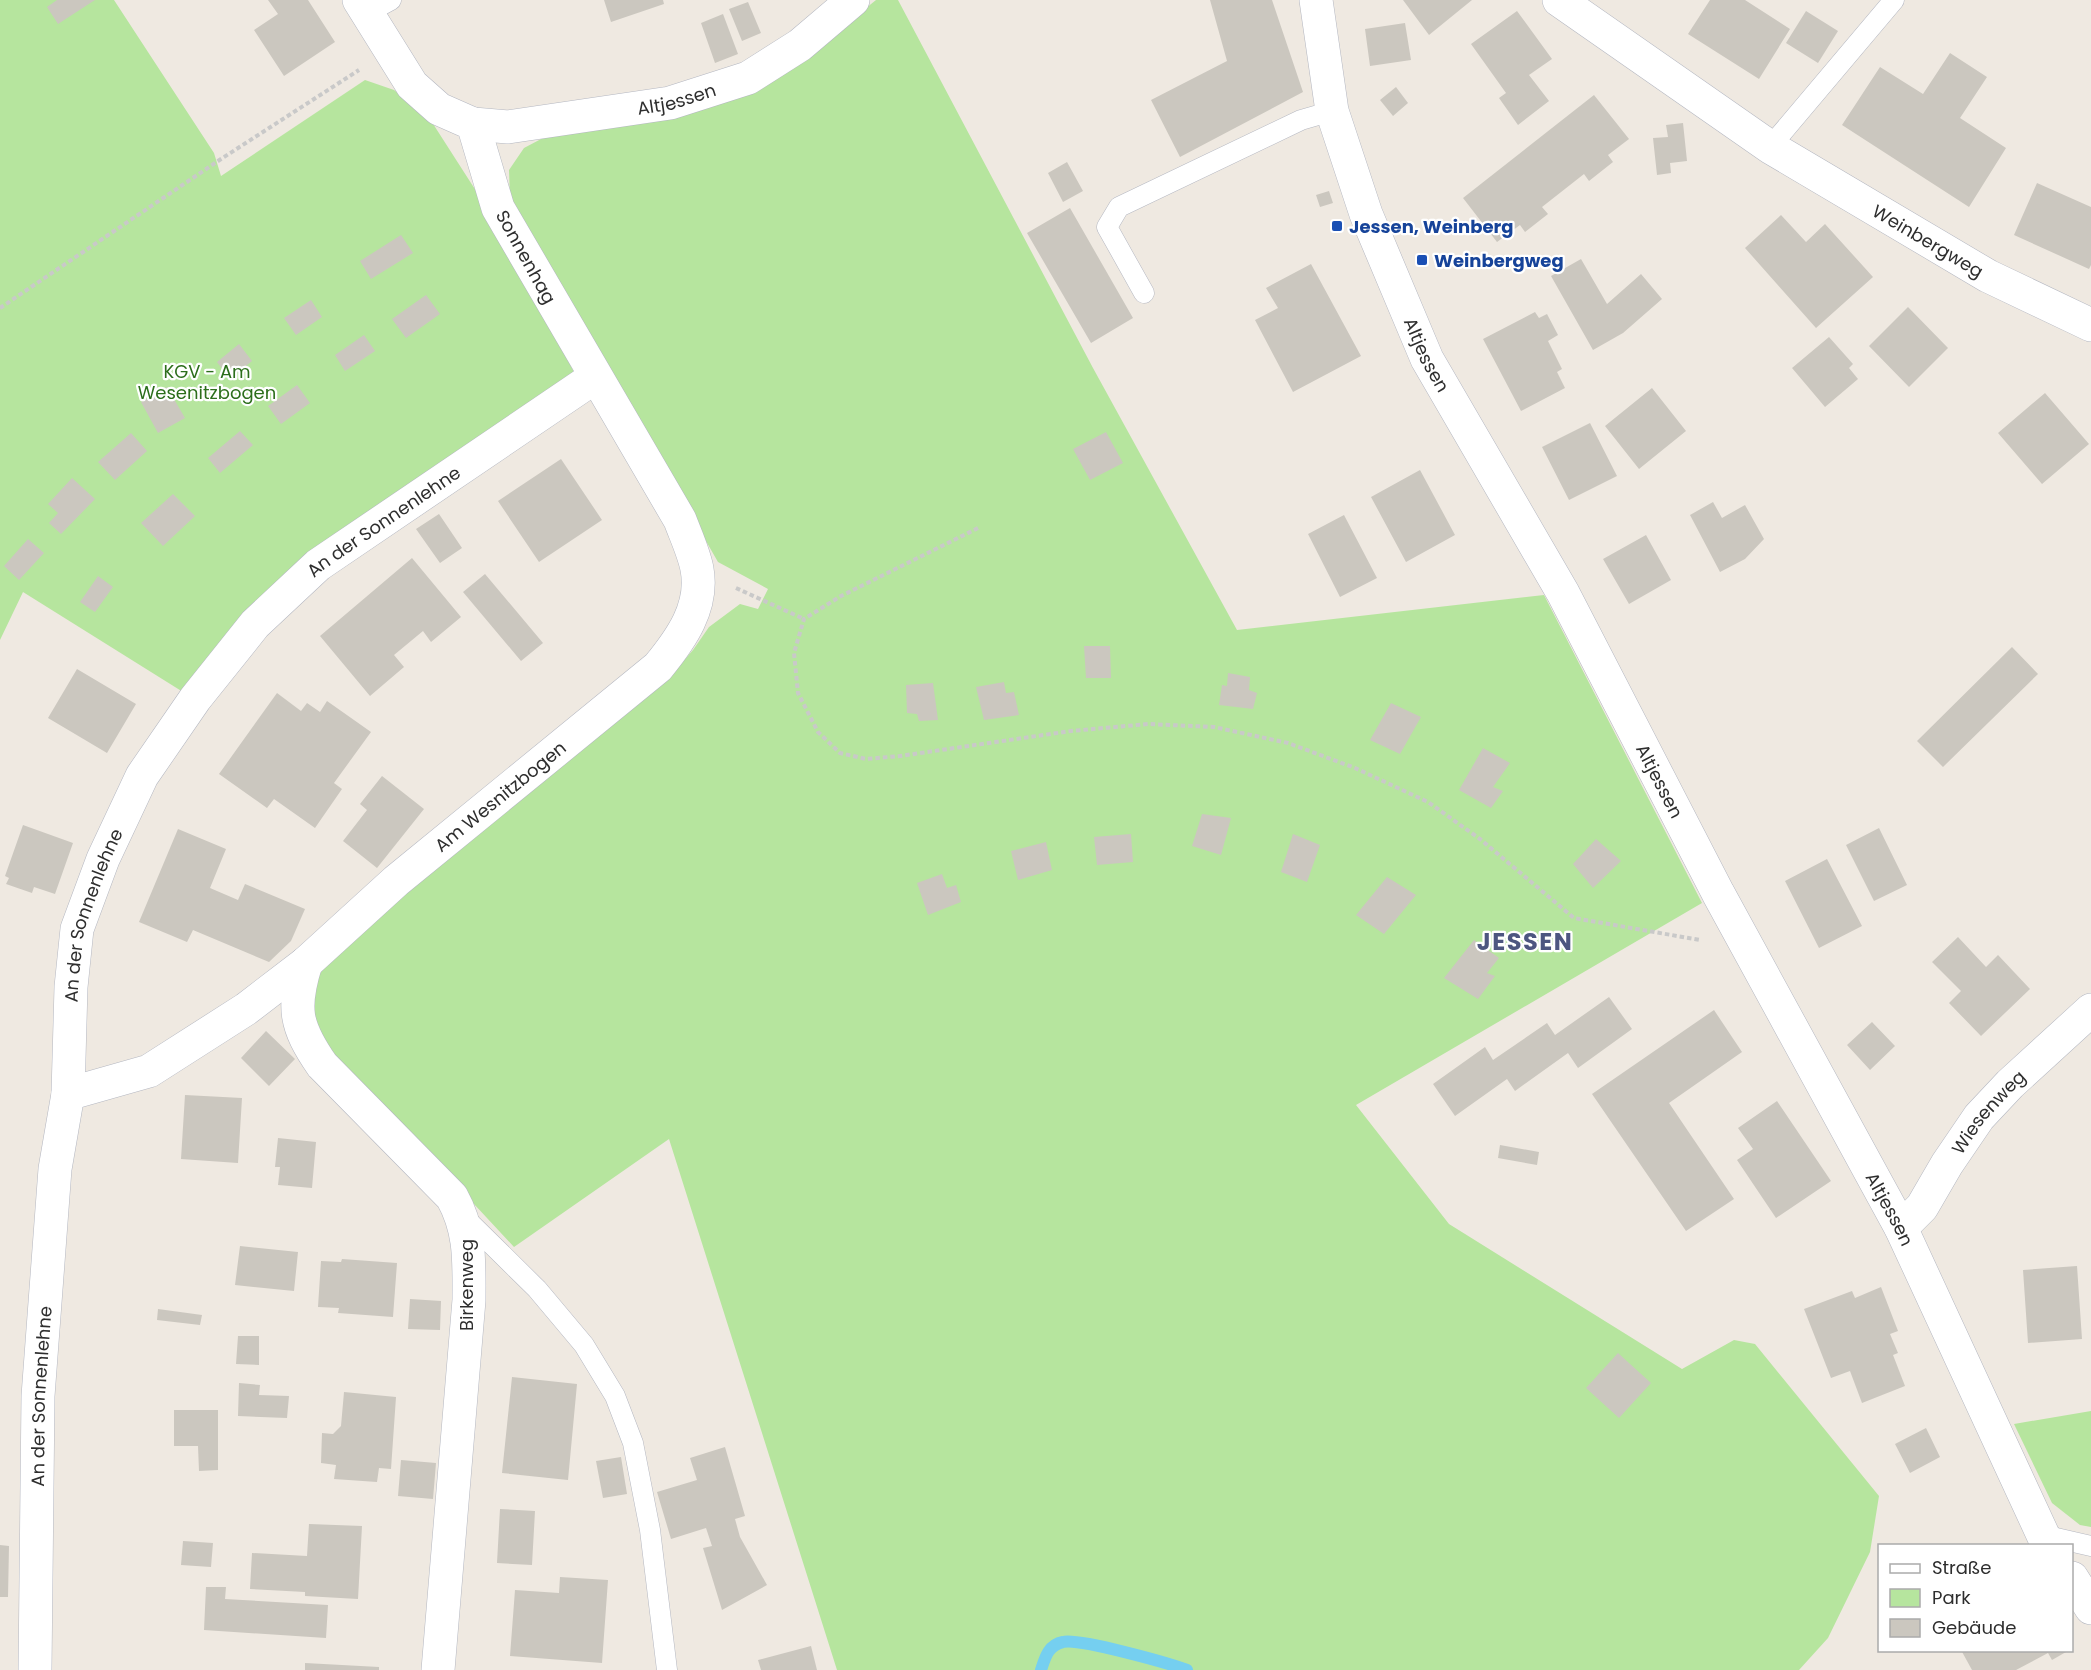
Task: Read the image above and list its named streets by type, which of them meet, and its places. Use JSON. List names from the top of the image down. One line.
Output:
{"streets":{"street":["Altjessen","Weinbergweg","Sonnenhag","An der Sonnenlehne","Am Wesnitzbogen","Wiesenweg","Birkenweg"]},"crossings":[["Altjessen","Sonnenhag"],["Altjessen","Wiesenweg"],["Sonnenhag","An der Sonnenlehne"],["Sonnenhag","Am Wesnitzbogen"],["An der Sonnenlehne","Am Wesnitzbogen"],["Am Wesnitzbogen","Birkenweg"]],"districts":["JESSEN"],"parks":["KGV - Am Wesenitzbogen"],"places":{"transit":["Jessen, Weinberg","Weinbergweg"]},"legend":["Straße","Park","Gebäude"]}
